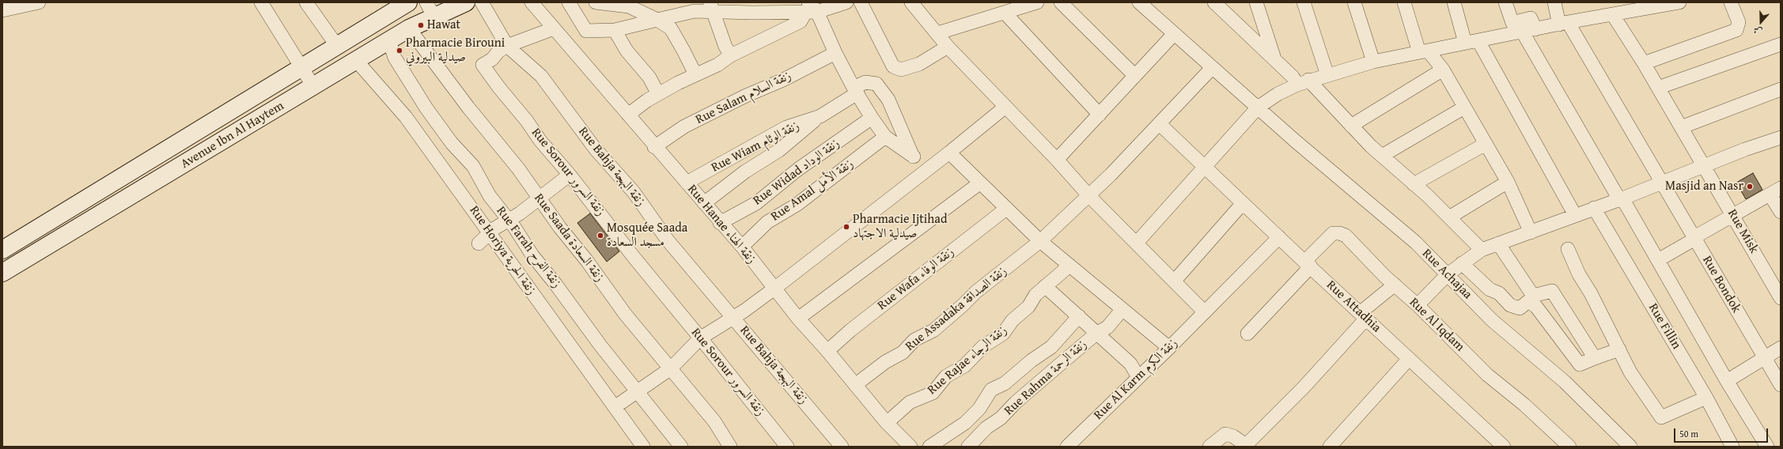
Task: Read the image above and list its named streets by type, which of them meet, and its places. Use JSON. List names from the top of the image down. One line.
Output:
{"streets":{"street":["Rue Salam زنقة السلام","Avenue Ibn Al Haytem","Rue Wiam زنقة الوئام","Rue Bahja زنقة البهجة","Rue Sorour زنقة السرور","Rue Widad زنقة الوداد","Rue Amal زنقة الأمل","Rue Hanae زنقة الهناء","Rue Misk","Rue Saada زنقة السعادة","Rue Farah زنقة الفرح","Rue Horiya زنقة الحرية","Rue Achajaa","Rue Wafa زنقة الوفاء","Rue Bondok","Rue Attadhia","Rue Assadaka زنقة الصداقة","Rue Al Iqdam","Rue Fillin","Rue Rajae زنقة الرجاء","Rue Rahma زنقة الرحمة","Rue Al Karm زنقة الكرم"]},"crossings":[["Rue Salam زنقة السلام","Rue Hanae زنقة الهناء"],["Avenue Ibn Al Haytem","Rue Saada زنقة السعادة"],["Avenue Ibn Al Haytem","Rue Farah زنقة الفرح"],["Avenue Ibn Al Haytem","Rue Horiya زنقة الحرية"],["Rue Wiam زنقة الوئام","Rue Hanae زنقة الهناء"],["Rue Bahja زنقة البهجة","Rue Sorour زنقة السرور"],["Rue Sorour زنقة السرور","Rue Hanae زنقة الهناء"],["Rue Widad زنقة الوداد","Rue Hanae زنقة الهناء"],["Rue Amal زنقة الأمل","Rue Hanae زنقة الهناء"],["Rue Hanae زنقة الهناء","Rue Wafa زنقة الوفاء"],["Rue Hanae زنقة الهناء","Rue Assadaka زنقة الصداقة"],["Rue Hanae زنقة الهناء","Rue Rajae زنقة الرجاء"],["Rue Achajaa","Rue Assadaka زنقة الصداقة"],["Rue Attadhia","Rue Assadaka زنقة الصداقة"],["Rue Attadhia","Rue Al Iqdam"],["Rue Attadhia","Rue Al Karm زنقة الكرم"]],"places":["Hawat","Pharmacie Birouni صيدلية البيروني","Masjid an Nasr","Pharmacie Ijtihad صيدلية الاجتهاد","Mosquée Saada مسجد السعادة"],"scale_bar":"50 m","north":"bottom"}
